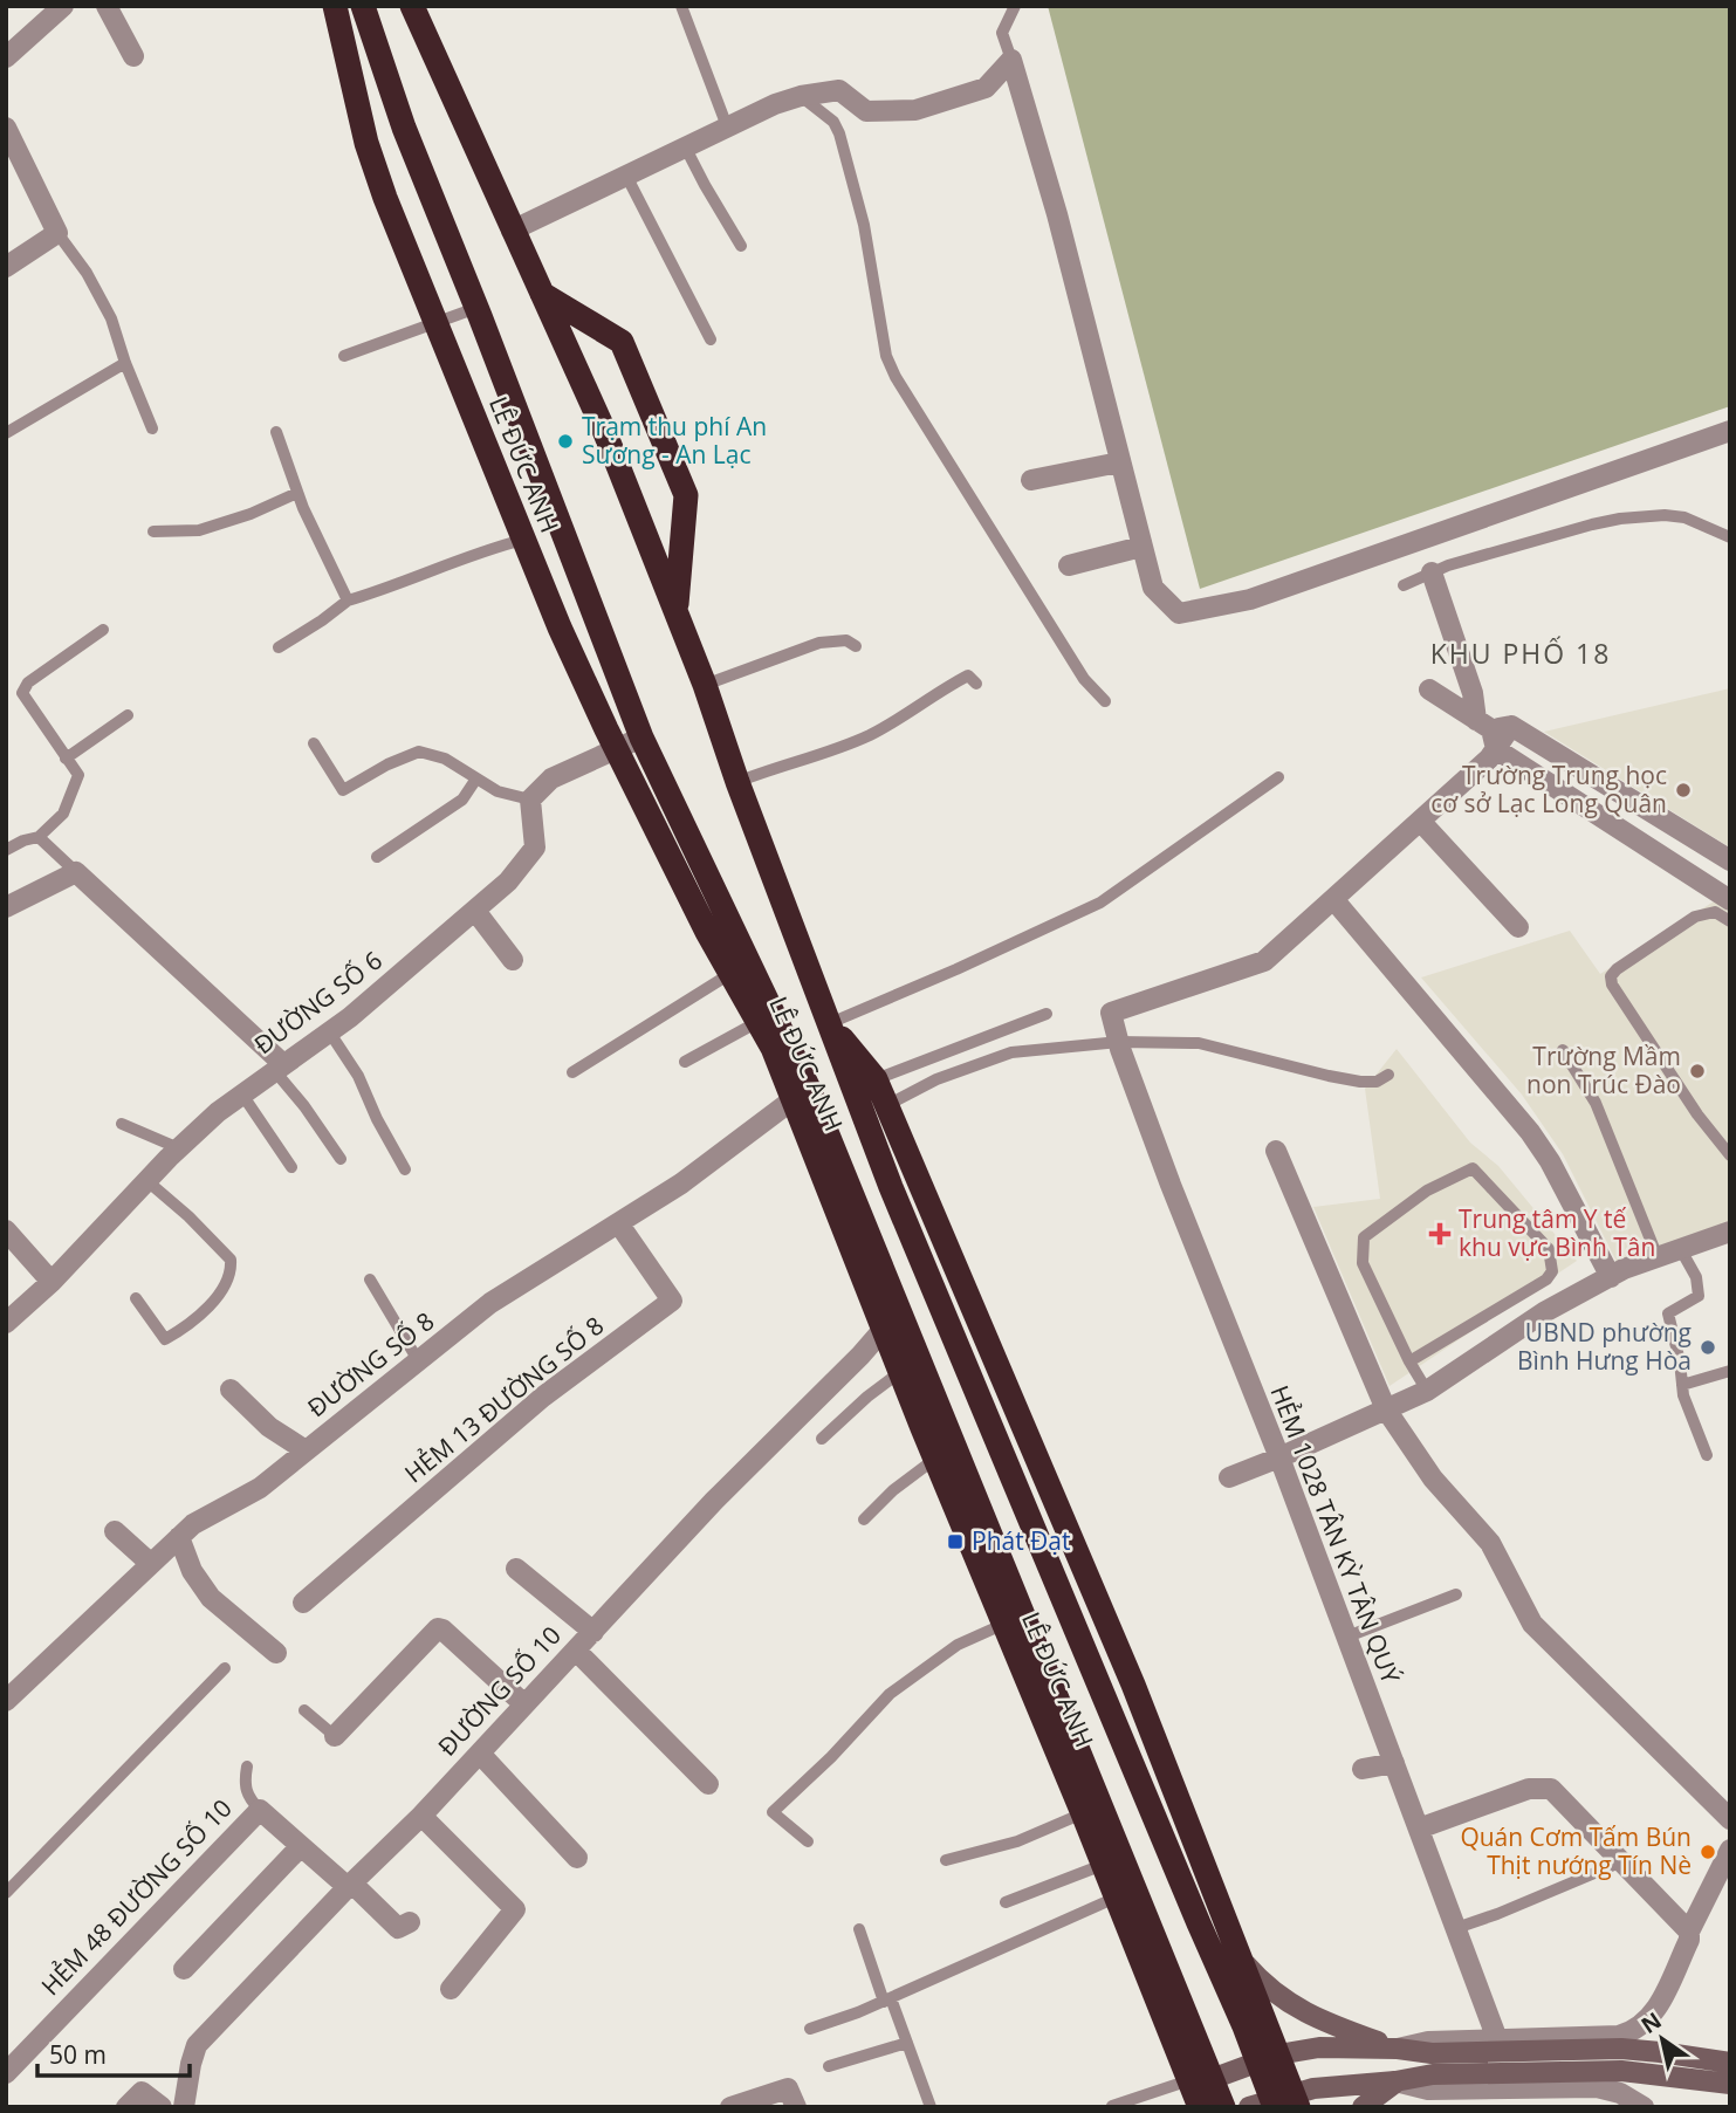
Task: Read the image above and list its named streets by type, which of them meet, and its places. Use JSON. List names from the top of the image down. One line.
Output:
{"streets":{"highway":["LÊ ĐỨC ANH"],"street":["ĐƯỜNG SỐ 6","ĐƯỜNG SỐ 8","HẺM 13 ĐƯỜNG SỐ 8","HẺM 1028 TÂN KỲ TÂN QUÝ","ĐƯỜNG SỐ 10","HẺM 48 ĐƯỜNG SỐ 10"]},"crossings":[["LÊ ĐỨC ANH","ĐƯỜNG SỐ 8"],["LÊ ĐỨC ANH","ĐƯỜNG SỐ 10"],["ĐƯỜNG SỐ 8","HẺM 13 ĐƯỜNG SỐ 8"],["ĐƯỜNG SỐ 10","HẺM 48 ĐƯỜNG SỐ 10"]],"districts":["KHU PHỐ 18"],"places":{"other":["Trạm thu phí An Sương - An Lạc","Trường Trung học cơ sở Lạc Long Quân","Trường Mầm non Trúc Đào","UBND phường Bình Hưng Hòa","Quán Cơm Tấm Bún Thịt nướng Tín Nè"],"health":["Trung tâm Y tế khu vực Bình Tân"],"transit":["Phát Đạt"]},"scale_bar":"50 m","north":"top left"}
